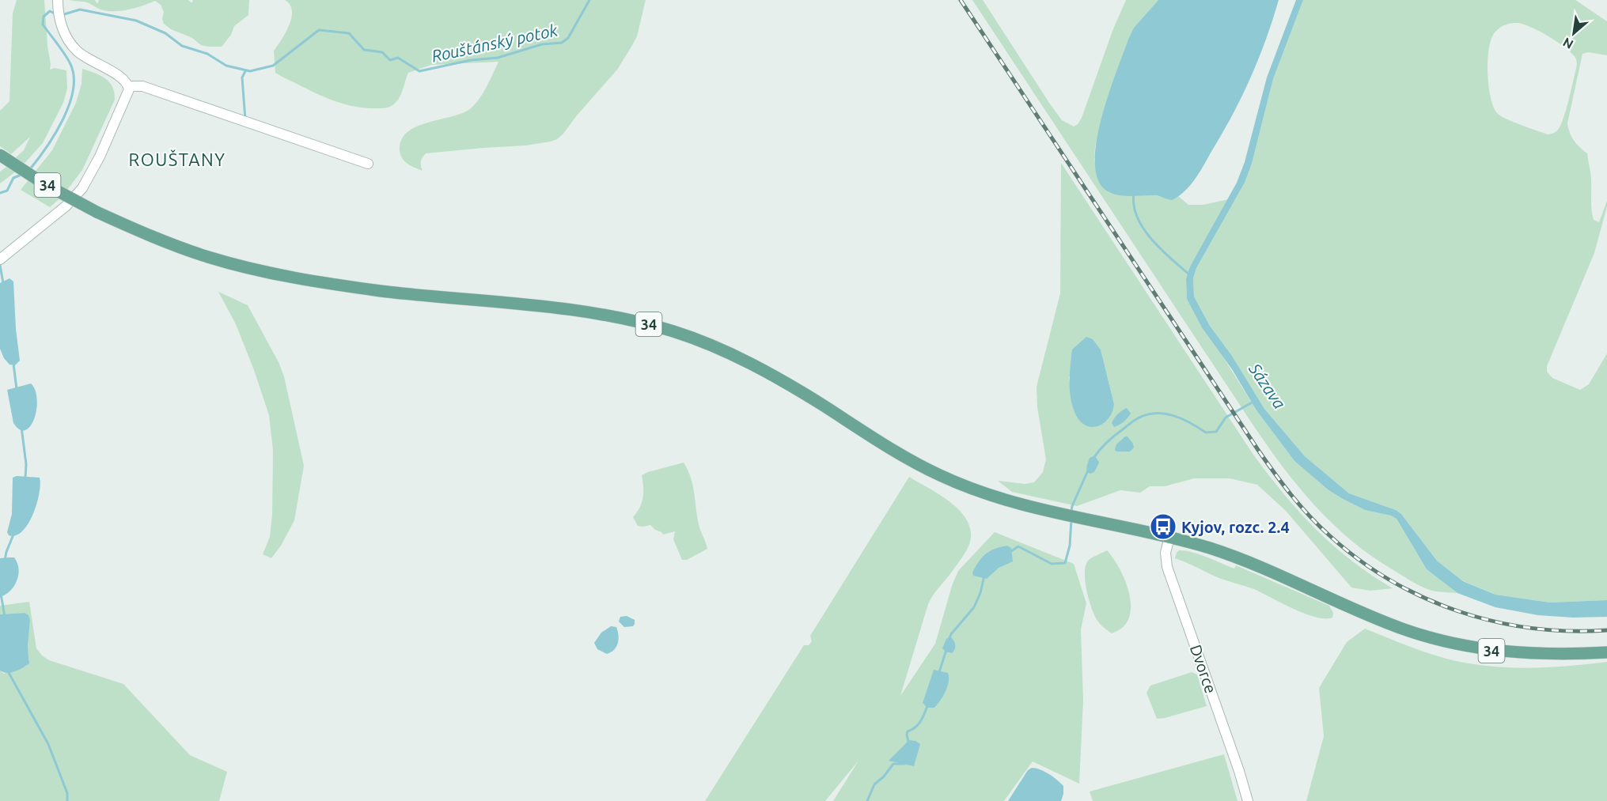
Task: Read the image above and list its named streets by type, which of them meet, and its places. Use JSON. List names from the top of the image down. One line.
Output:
{"streets":{"main road":["34"],"street":["Dvorce"]},"crossings":[["34","Dvorce"]],"districts":["ROUŠTANY"],"water":["Rouštánský potok","Sázava"],"places":{"bus stop":["Kyjov, rozc. 2.4"]},"north":"bottom left"}
